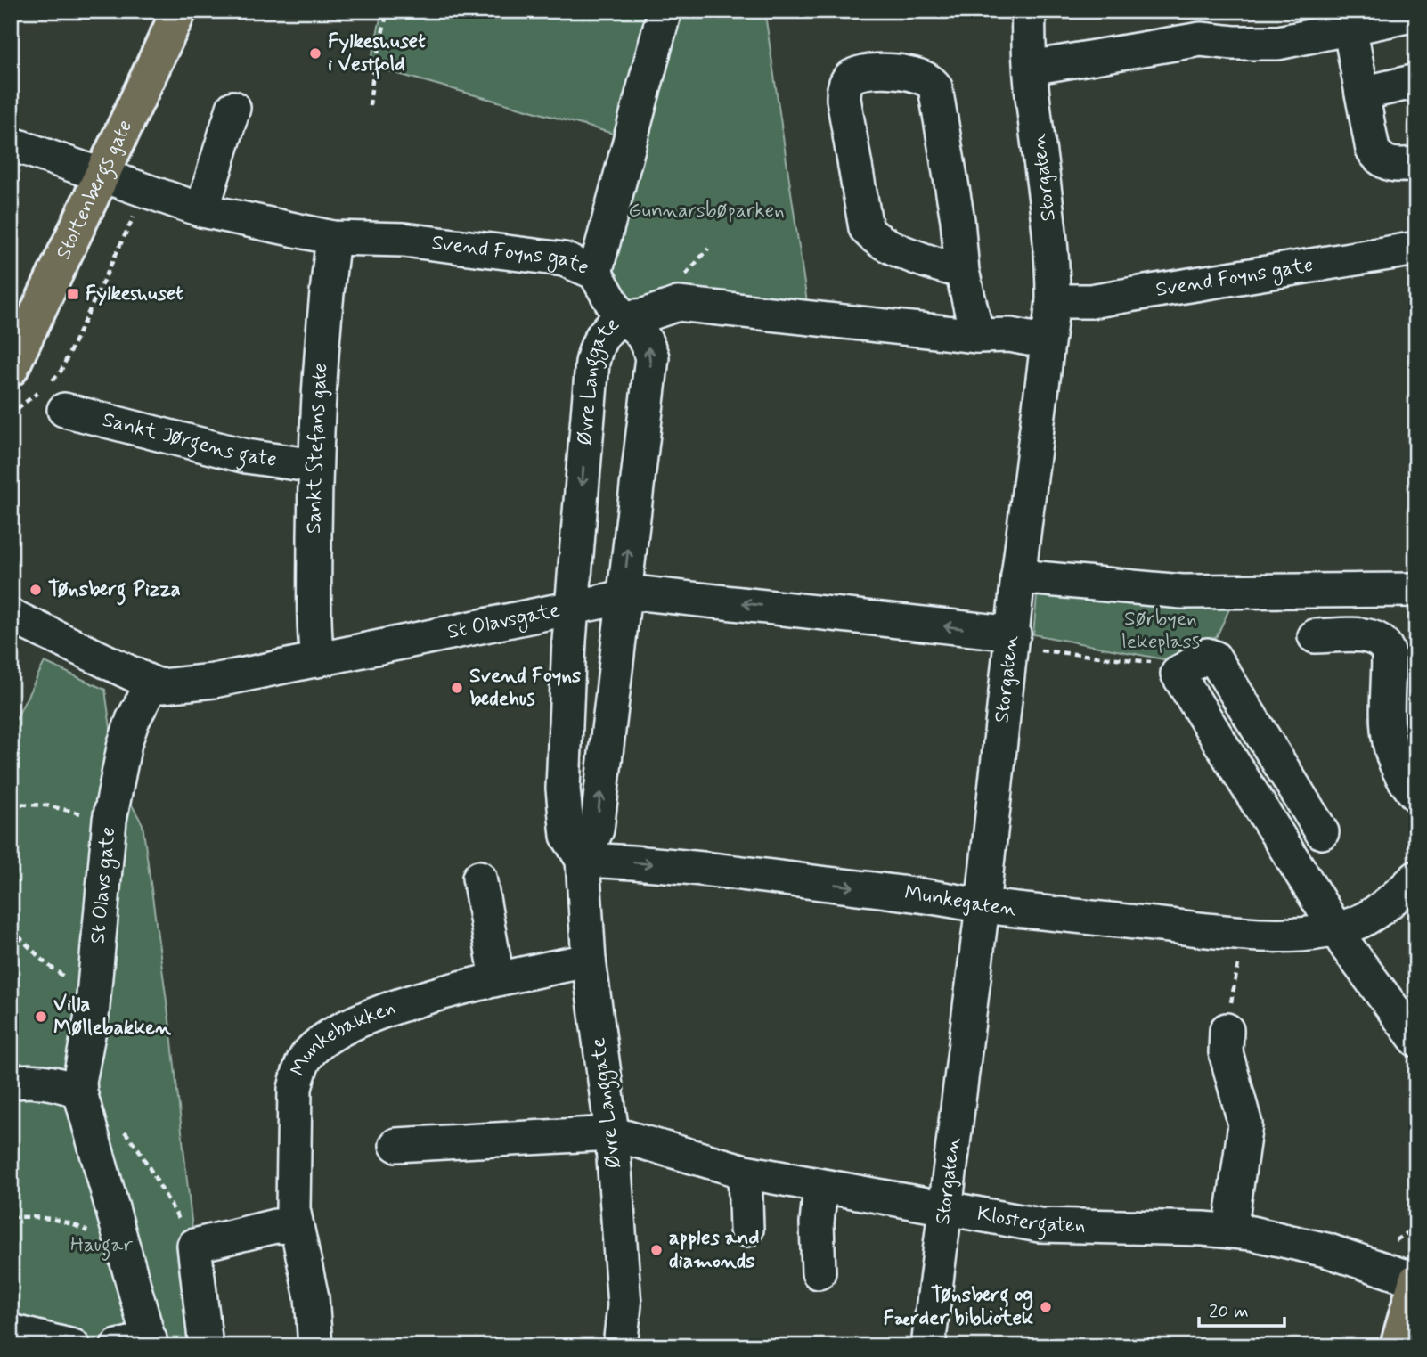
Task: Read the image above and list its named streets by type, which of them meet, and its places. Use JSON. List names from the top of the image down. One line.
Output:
{"streets":{"main road":["Stoltenbergs gate"],"street":["Storgaten","Svend Foyns gate","Øvre Langgate","Sankt Jørgens gate","Sankt Stefans gate","St Olavsgate","St Olavs gate","Munkegaten","Munkebakken","Klostergaten"]},"crossings":[["Storgaten","Svend Foyns gate"],["Storgaten","St Olavsgate"],["Storgaten","Munkegaten"],["Storgaten","Klostergaten"],["Stoltenbergs gate","Svend Foyns gate"],["Svend Foyns gate","Øvre Langgate"],["Svend Foyns gate","Sankt Stefans gate"],["Øvre Langgate","St Olavsgate"],["Øvre Langgate","Munkegaten"],["Øvre Langgate","Munkebakken"],["Øvre Langgate","Klostergaten"],["Sankt Jørgens gate","Sankt Stefans gate"],["Sankt Stefans gate","St Olavsgate"],["St Olavsgate","St Olavs gate"]],"one_way":["Munkegaten"],"parks":["Gunnarsbøparken","Sørbyen lekeplass","Haugar"],"places":{"other":["Fylkeshuset i Vestfold","Tønsberg Pizza","Svend Foyns bedehus","Villa Møllebakken","apples and diamonds","Tønsberg og Færder bibliotek"],"transit":["Fylkeshuset"]},"scale_bar":"20 m"}
